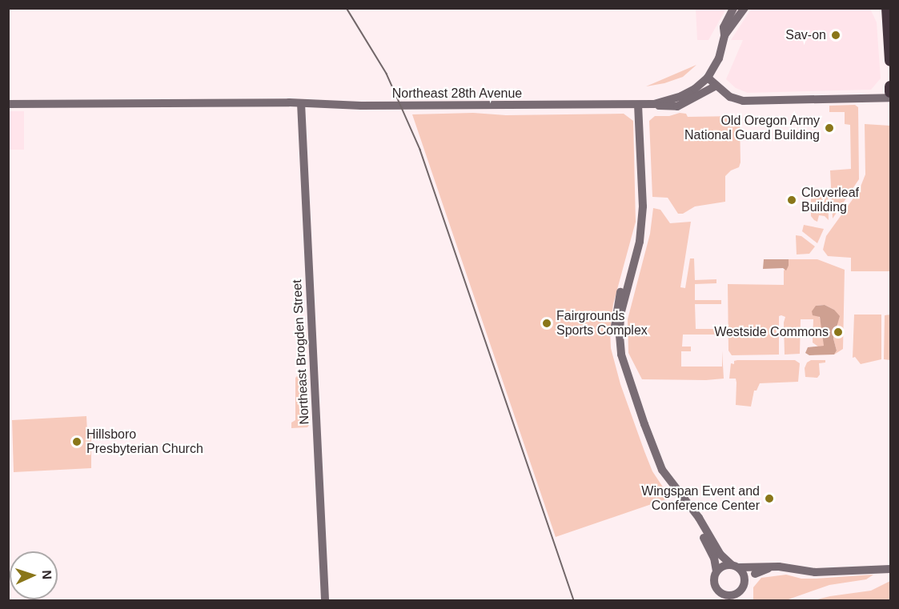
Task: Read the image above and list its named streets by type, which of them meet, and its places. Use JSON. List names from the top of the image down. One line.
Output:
{"streets":{"street":["Northeast 28th Avenue","Northeast Brogden Street"]},"crossings":[["Northeast 28th Avenue","Northeast Brogden Street"]],"places":["Sav-on","Old Oregon Army National Guard Building","Cloverleaf Building","Fairgrounds Sports Complex","Westside Commons","Hillsboro Presbyterian Church","Wingspan Event and Conference Center"],"north":"right"}
